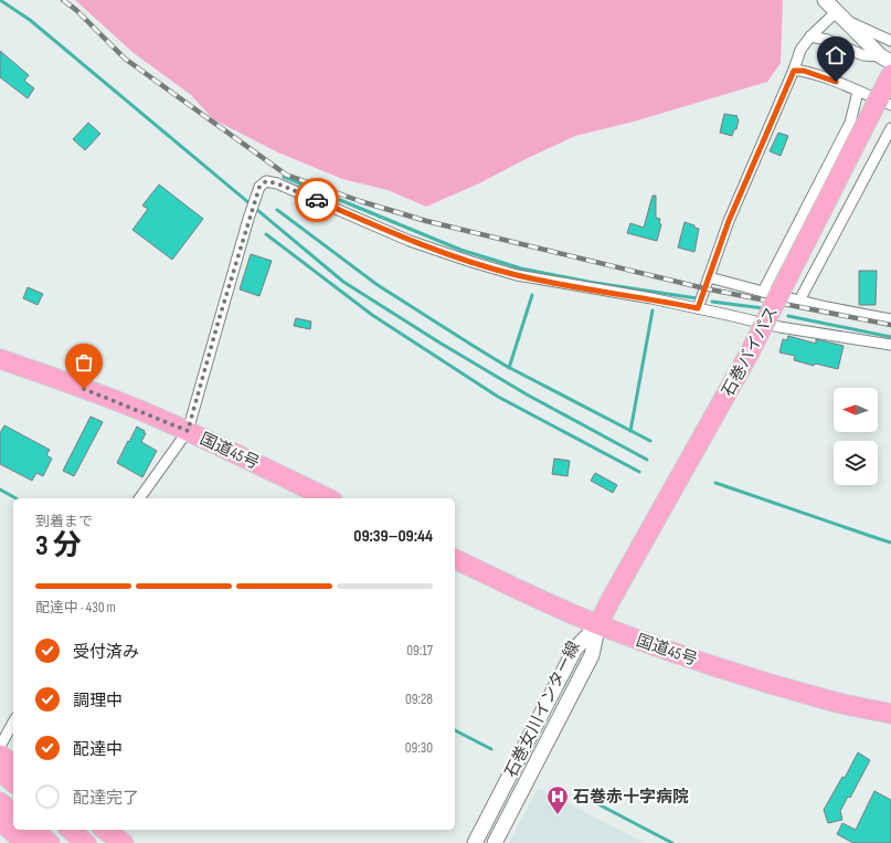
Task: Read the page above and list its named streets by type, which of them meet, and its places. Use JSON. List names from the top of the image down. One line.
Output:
{"streets":{"highway":["石巻バイパス","国道45号"],"main road":["石巻女川インター線"]},"crossings":[["石巻バイパス","国道45号"],["石巻バイパス","石巻女川インター線"],["国道45号","石巻女川インター線"]],"places":{"hospital":["石巻赤十字病院"]},"north":"left","page":{"heading":["3 分","到着まで","09:39–09:44"],"bar":"配達中 · 430 m","list":[["受付済み","09:17"],["調理中","09:28"],["配達中","09:30"],"配達完了"]}}
